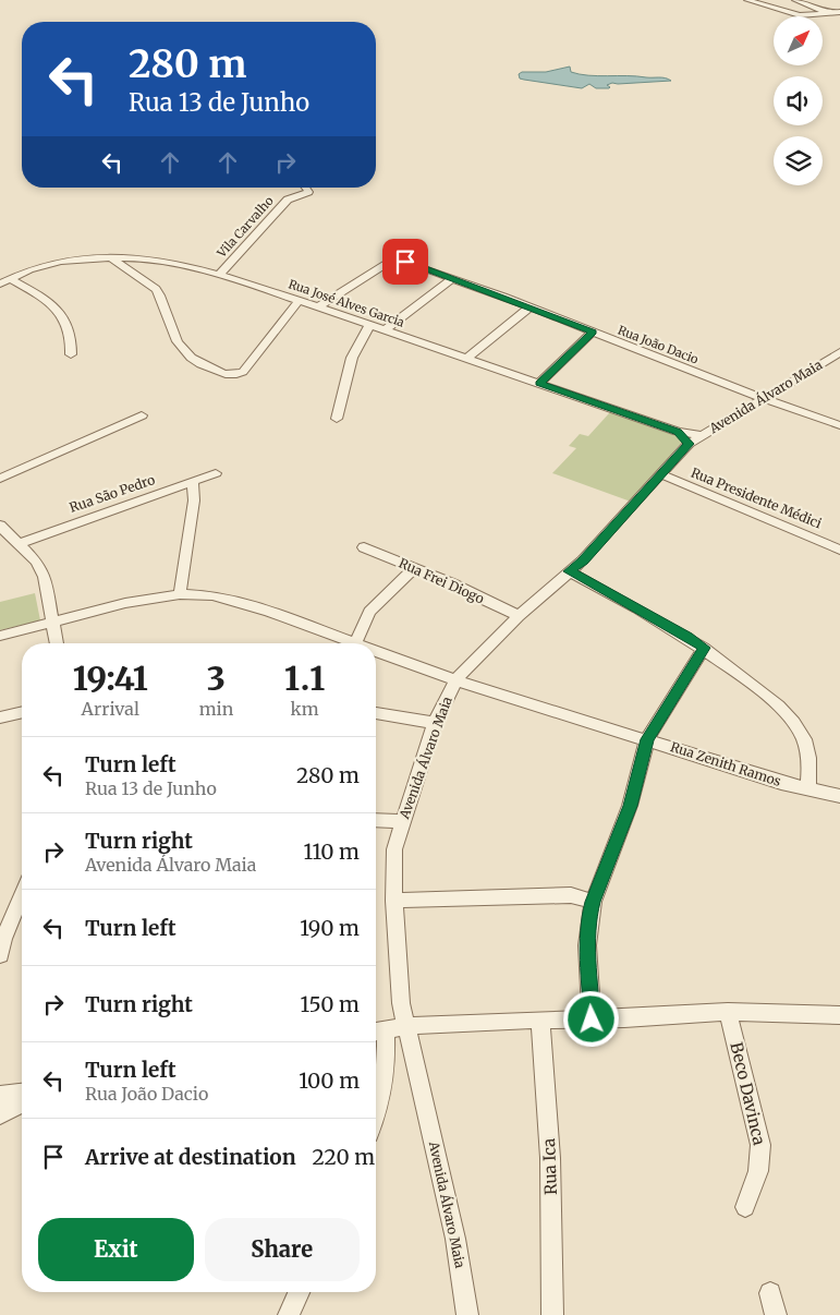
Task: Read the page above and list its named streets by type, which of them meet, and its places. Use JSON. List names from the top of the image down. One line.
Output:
{"streets":{"street":["Vila Carvalho","Rua José Alves Garcia","Rua João Dacio","Avenida Álvaro Maia","Rua São Pedro","Rua Presidente Médici","Rua Frei Diogo","Rua Zenith Ramos","Beco Davinca","Rua Ica"]},"crossings":[["Vila Carvalho","Rua José Alves Garcia"],["Rua José Alves Garcia","Rua João Dacio"],["Rua José Alves Garcia","Avenida Álvaro Maia"],["Rua João Dacio","Avenida Álvaro Maia"],["Avenida Álvaro Maia","Rua Presidente Médici"],["Avenida Álvaro Maia","Rua Frei Diogo"],["Avenida Álvaro Maia","Rua Zenith Ramos"]],"north":"top right","page":{"turn":["280 m","Rua 13 de Junho"],"eta":["19:41","Arrival","3","min","1.1","km"],"list":[{"name":"Turn left","note":"Rua 13 de Junho","value":"280 m"},{"name":"Turn right","note":"Avenida Álvaro Maia","value":"110 m"},{"name":"Turn left","value":"190 m"},{"name":"Turn right","value":"150 m"},{"name":"Turn left","note":"Rua João Dacio","value":"100 m"},{"name":"Arrive at destination","value":"220 m"}],"buttons":["Exit","Share"]}}
